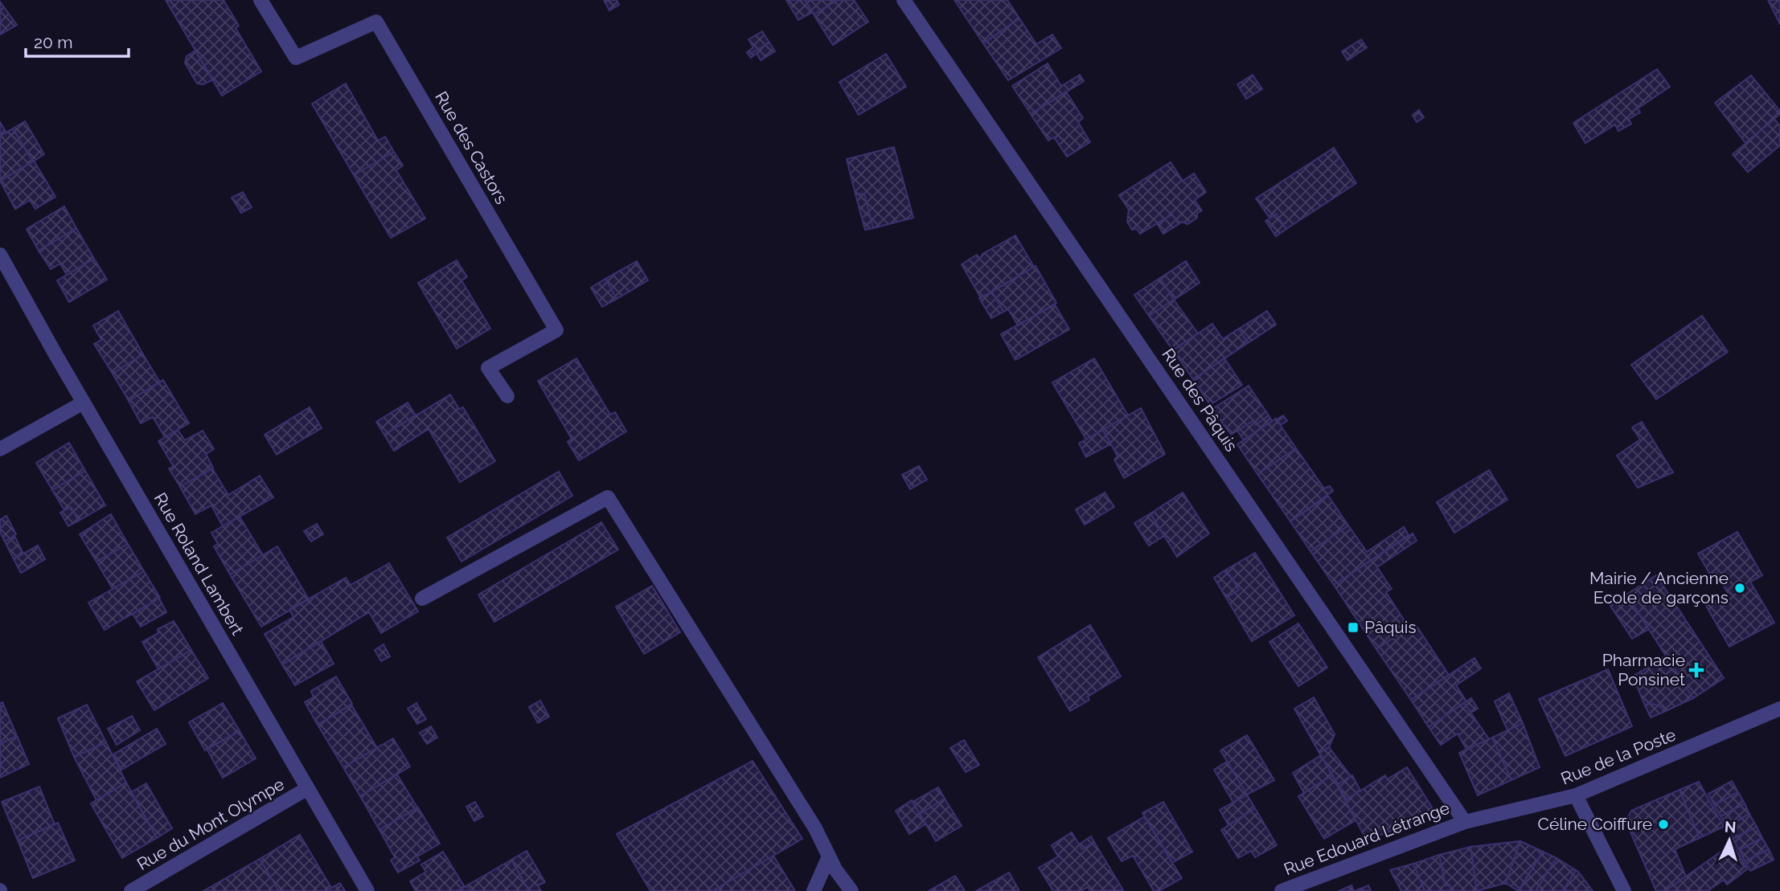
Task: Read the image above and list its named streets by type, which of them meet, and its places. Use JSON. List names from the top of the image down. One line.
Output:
{"streets":{"street":["Rue des Castors","Rue des Pâquis","Rue Roland Lambert","Rue de la Poste","Rue du Mont Olympe","Rue Edouard Létrange"]},"crossings":[["Rue des Pâquis","Rue de la Poste"],["Rue des Pâquis","Rue Edouard Létrange"],["Rue Roland Lambert","Rue du Mont Olympe"],["Rue de la Poste","Rue Edouard Létrange"]],"places":{"other":["Mairie / Ancienne Ecole de garçons","Céline Coiffure"],"transit":["Pâquis"],"health":["Pharmacie Ponsinet"]},"scale_bar":"20 m","north":"top"}
